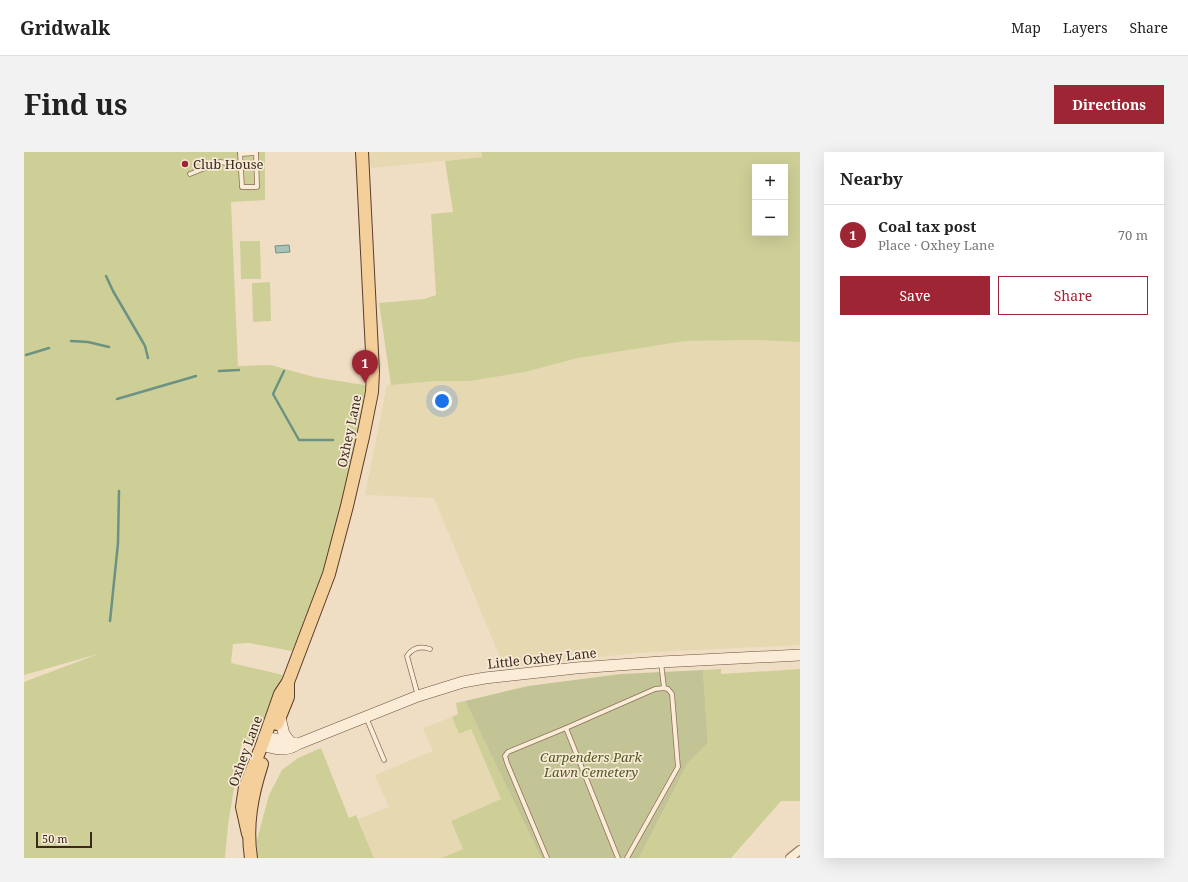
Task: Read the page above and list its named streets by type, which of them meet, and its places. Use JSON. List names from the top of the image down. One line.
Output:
{"streets":{"main road":["Oxhey Lane","Little Oxhey Lane"]},"parks":["Carpenders Park Lawn Cemetery"],"places":["Club House"],"scale_bar":"50 m","page":{"header":"Gridwalk","nav":["Map","Layers","Share"],"title":"Find us","buttons":["Directions",["Save","Share"]],"heading":"Nearby","map_buttons":["+","−"],"list":[{"mark":"1","name":"Coal tax post","note":"Place · Oxhey Lane","value":"70 m"}],"pins":"1","scale":"50 m"}}
